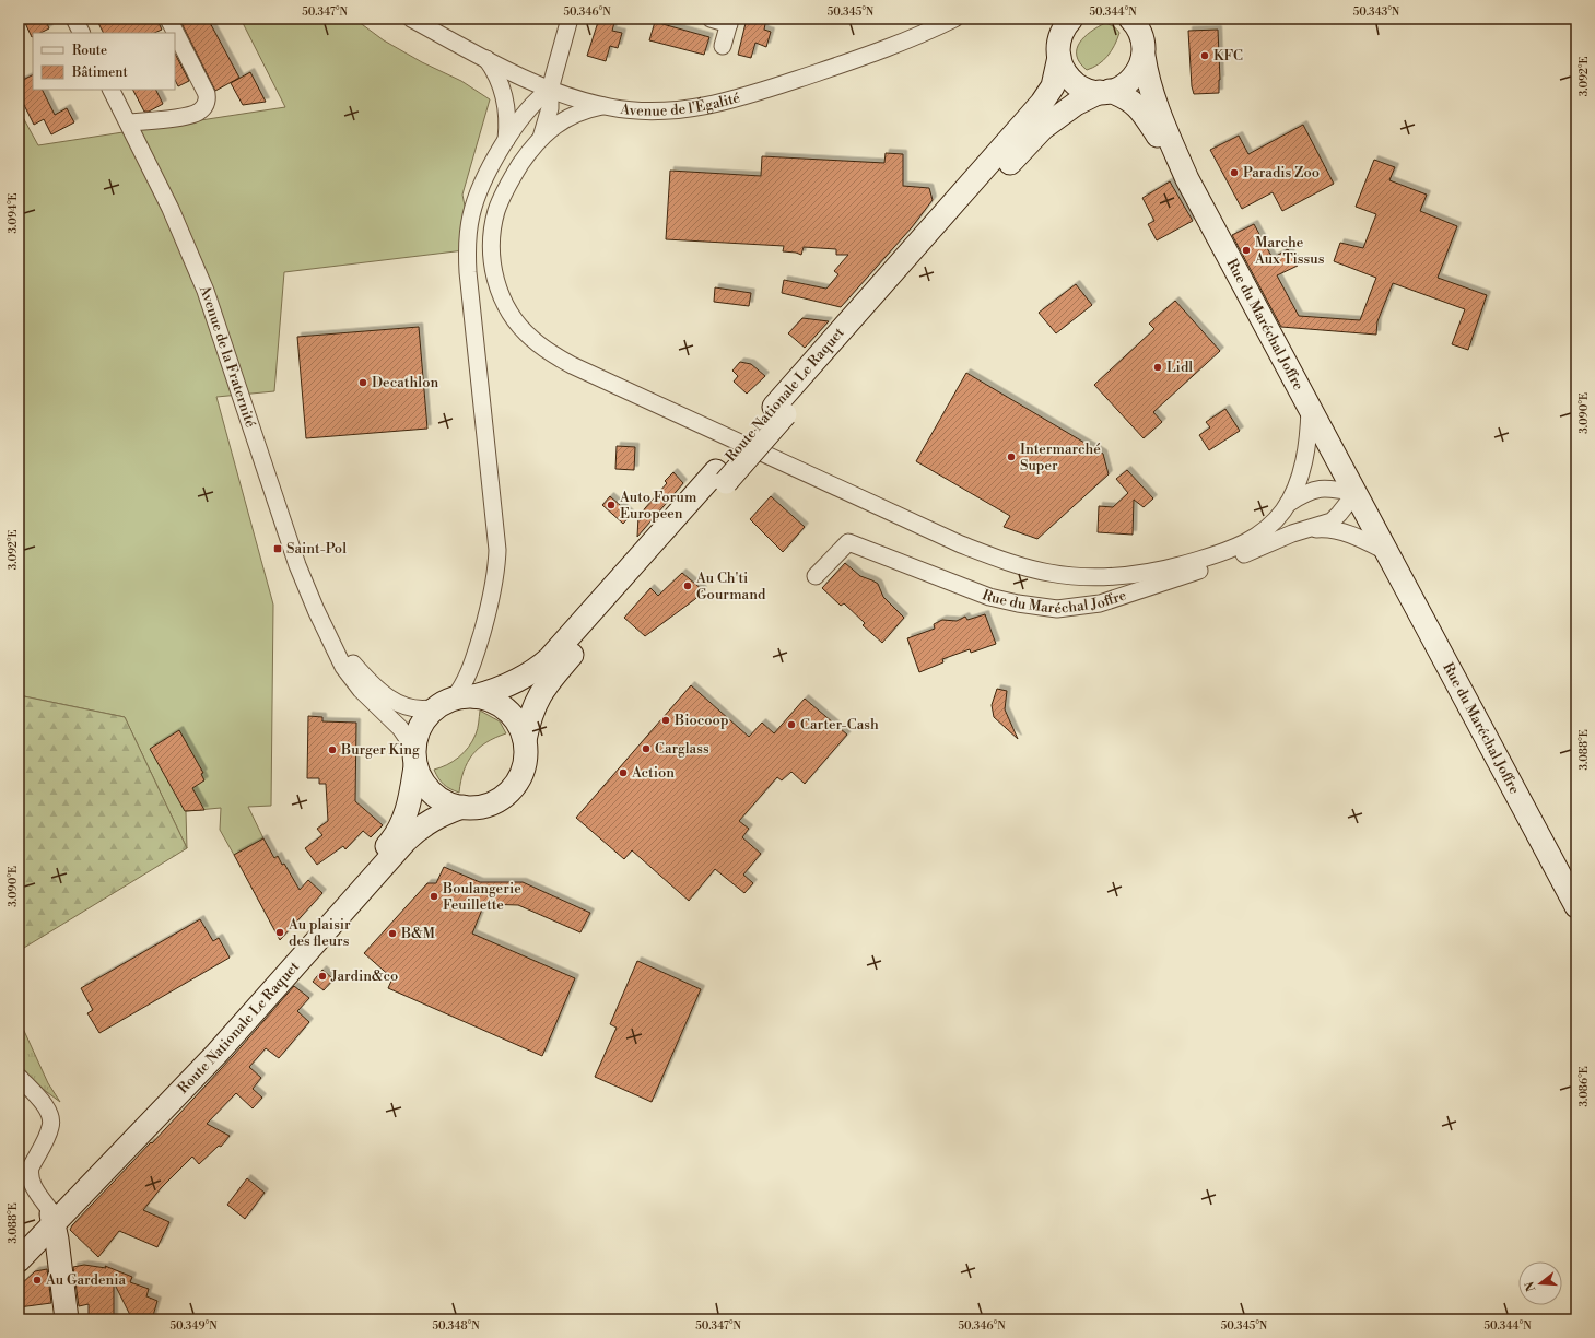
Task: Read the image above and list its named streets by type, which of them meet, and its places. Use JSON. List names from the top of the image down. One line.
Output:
{"streets":{"main road":["Rue du Maréchal Joffre","Route Nationale Le Raquet"],"street":["Avenue de l'Égalité","Avenue de la Fraternité"]},"crossings":[["Rue du Maréchal Joffre","Route Nationale Le Raquet"],["Avenue de la Fraternité","Route Nationale Le Raquet"]],"places":{"other":["KFC","Paradis Zoo","Marche Aux Tissus","Lidl","Decathlon","Intermarché Super","Auto Forum Europeen","Au Ch'ti Gourmand","Biocoop","Carter-Cash","Carglass","Burger King","Action","Boulangerie Feuillette","Au plaisir des fleurs","B&M","Jardin&co","Au Gardenia"],"transit":["Saint-Pol"]},"legend":["Route","Bâtiment"],"north":"left","coordinates":["50.347°N","50.346°N","50.345°N","50.344°N","50.343°N","3.092°E","3.094°E","3.090°E","3.088°E","3.086°E","50.349°N","50.348°N"]}
